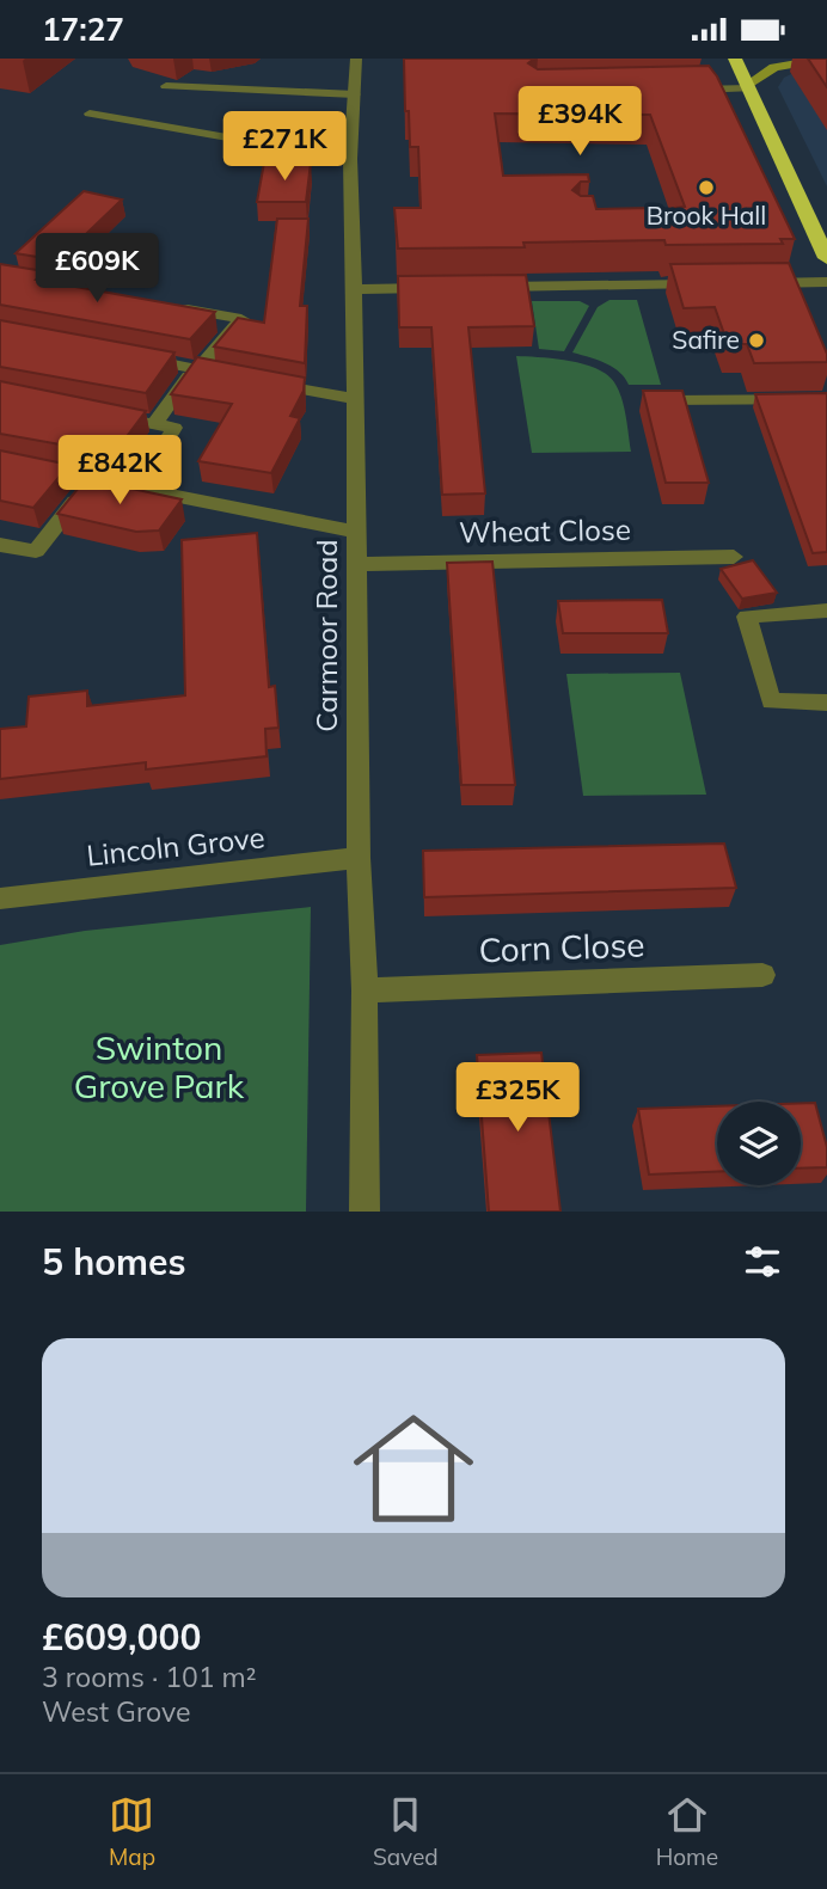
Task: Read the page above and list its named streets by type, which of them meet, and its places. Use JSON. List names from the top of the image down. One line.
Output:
{"streets":{"street":["Wheat Close","Carmoor Road","Lincoln Grove","Corn Close"]},"crossings":[["Wheat Close","Carmoor Road"],["Carmoor Road","Lincoln Grove"],["Carmoor Road","Corn Close"]],"parks":["Swinton Grove Park"],"places":["Brook Hall","Safire"],"page":{"status":"17:27","price":["£394K","£271K","£609K","£842K","£325K"],"heading":"5 homes","list":[{"name":"£609,000","note":"3 rooms · 101 m² · West Grove"}],"tabs":["Map","Saved","Home"]}}
